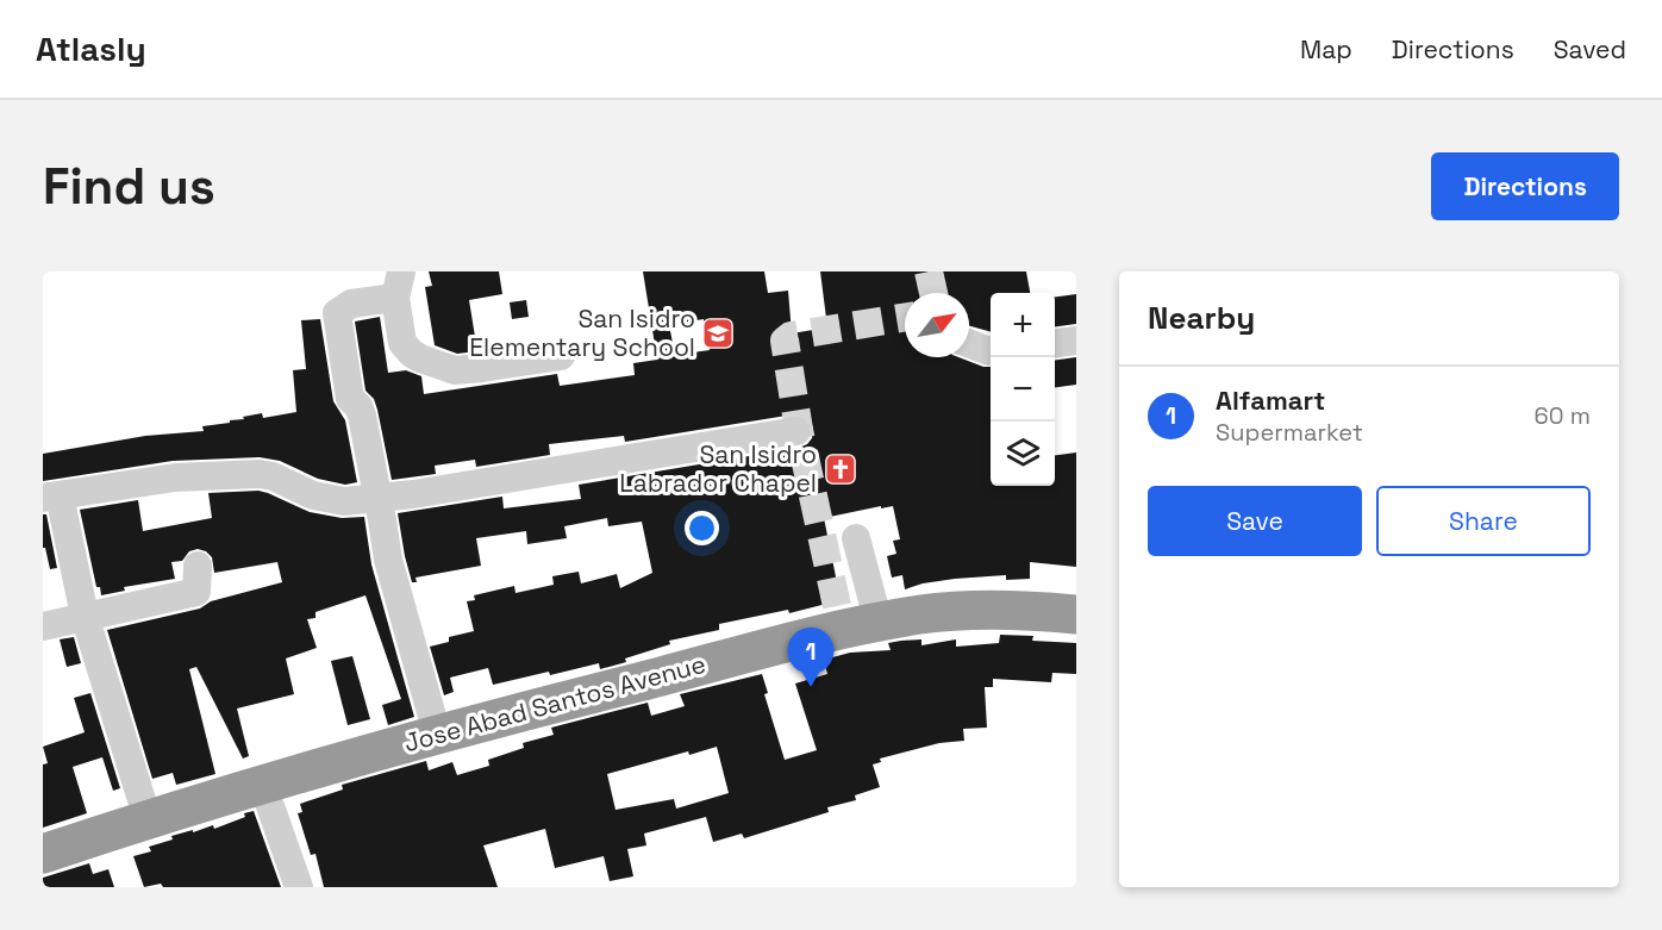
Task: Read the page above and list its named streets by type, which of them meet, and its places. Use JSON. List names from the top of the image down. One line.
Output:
{"streets":{"highway":["Jose Abad Santos Avenue"]},"places":{"school or university":["San Isidro Elementary School"],"church":["San Isidro Labrador Chapel"]},"north":"top right","page":{"header":"Atlasly","nav":["Map","Directions","Saved"],"buttons":["Directions",["Save","Share"]],"title":"Find us","heading":"Nearby","map_buttons":["+","−"],"list":[{"mark":"1","name":"Alfamart","note":"Supermarket","value":"60 m"}],"pins":"1"}}
